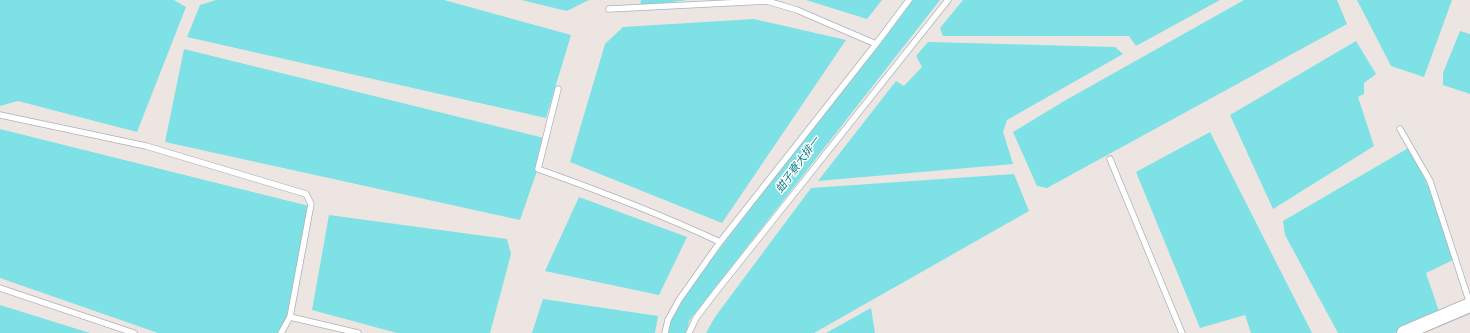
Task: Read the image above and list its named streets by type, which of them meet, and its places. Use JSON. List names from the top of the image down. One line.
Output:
{"water":["蚶子寮大排一"]}
